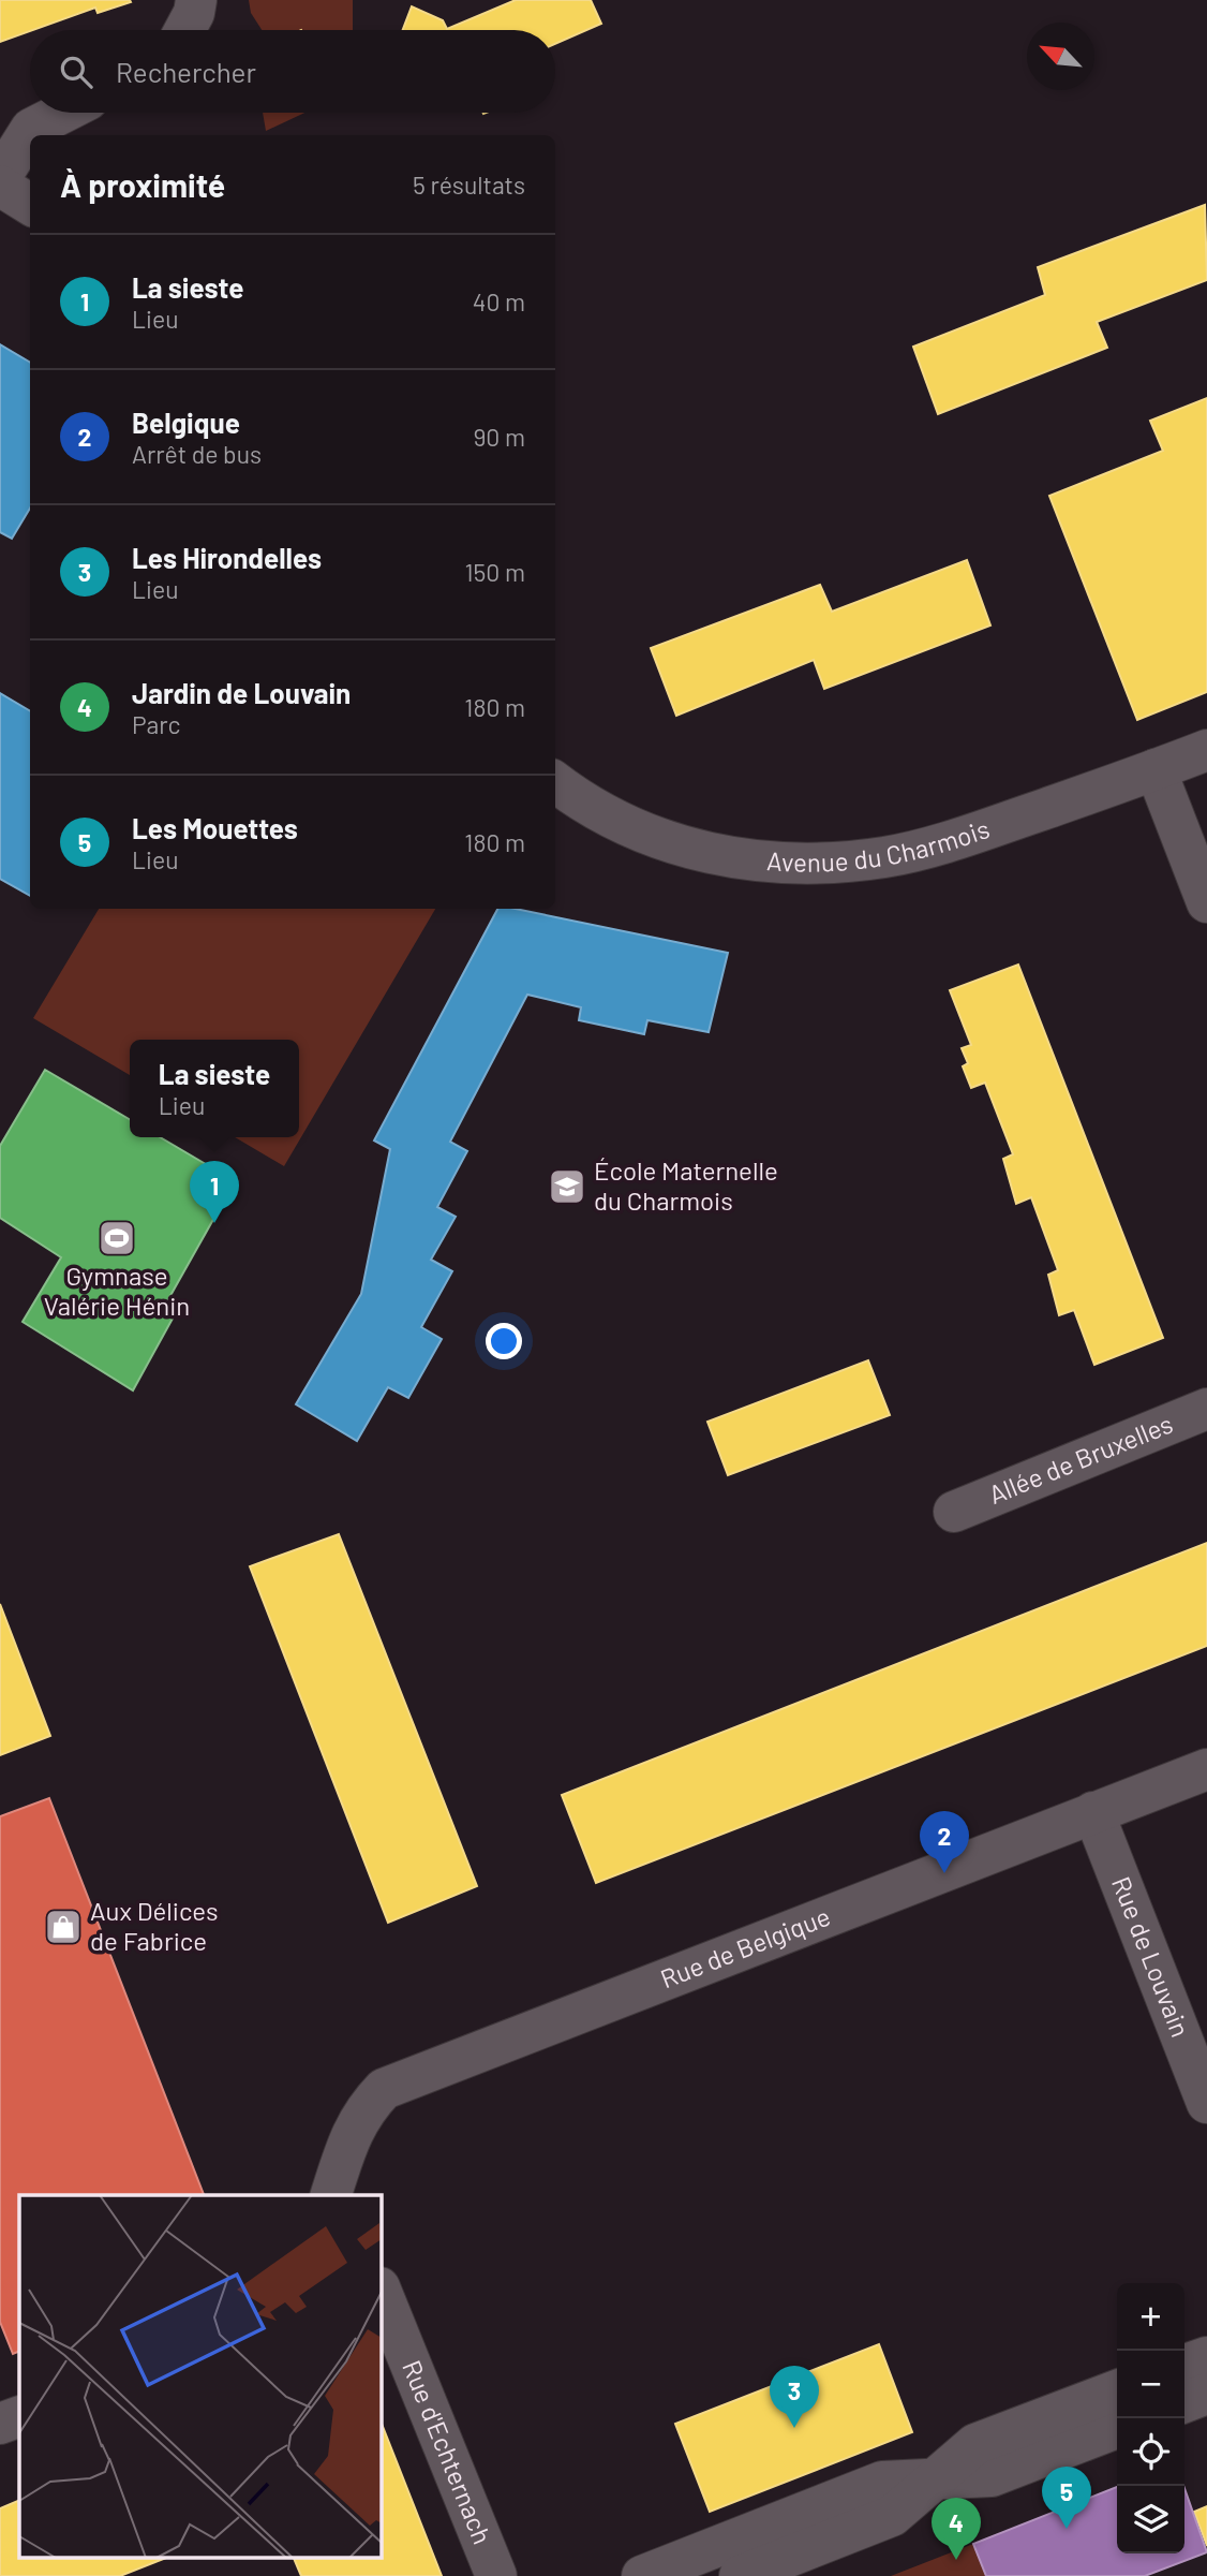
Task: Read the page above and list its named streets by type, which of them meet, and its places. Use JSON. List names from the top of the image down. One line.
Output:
{"streets":{"street":["Avenue du Charmois","Allée de Bruxelles","Rue de Belgique","Rue de Louvain","Rue d'Echternach"]},"crossings":[["Rue de Belgique","Rue de Louvain"]],"places":{"school or university":["École Maternelle du Charmois"],"sports":["Gymnase Valérie Hénin"],"shop":["Aux Délices de Fabrice"]},"north":"top left","page":{"search":"Rechercher","heading":["À proximité","5 résultats"],"list":[{"mark":"1","name":"La sieste","note":"Lieu","value":"40 m"},{"mark":"2","name":"Belgique","note":"Arrêt de bus","value":"90 m"},{"mark":"3","name":"Les Hirondelles","note":"Lieu","value":"150 m"},{"mark":"4","name":"Jardin de Louvain","note":"Parc","value":"180 m"},{"mark":"5","name":"Les Mouettes","note":"Lieu","value":"180 m"}],"popup":["La sieste","Lieu"],"pins":["1","2","3","5","4"],"map_buttons":["+","−"]}}
